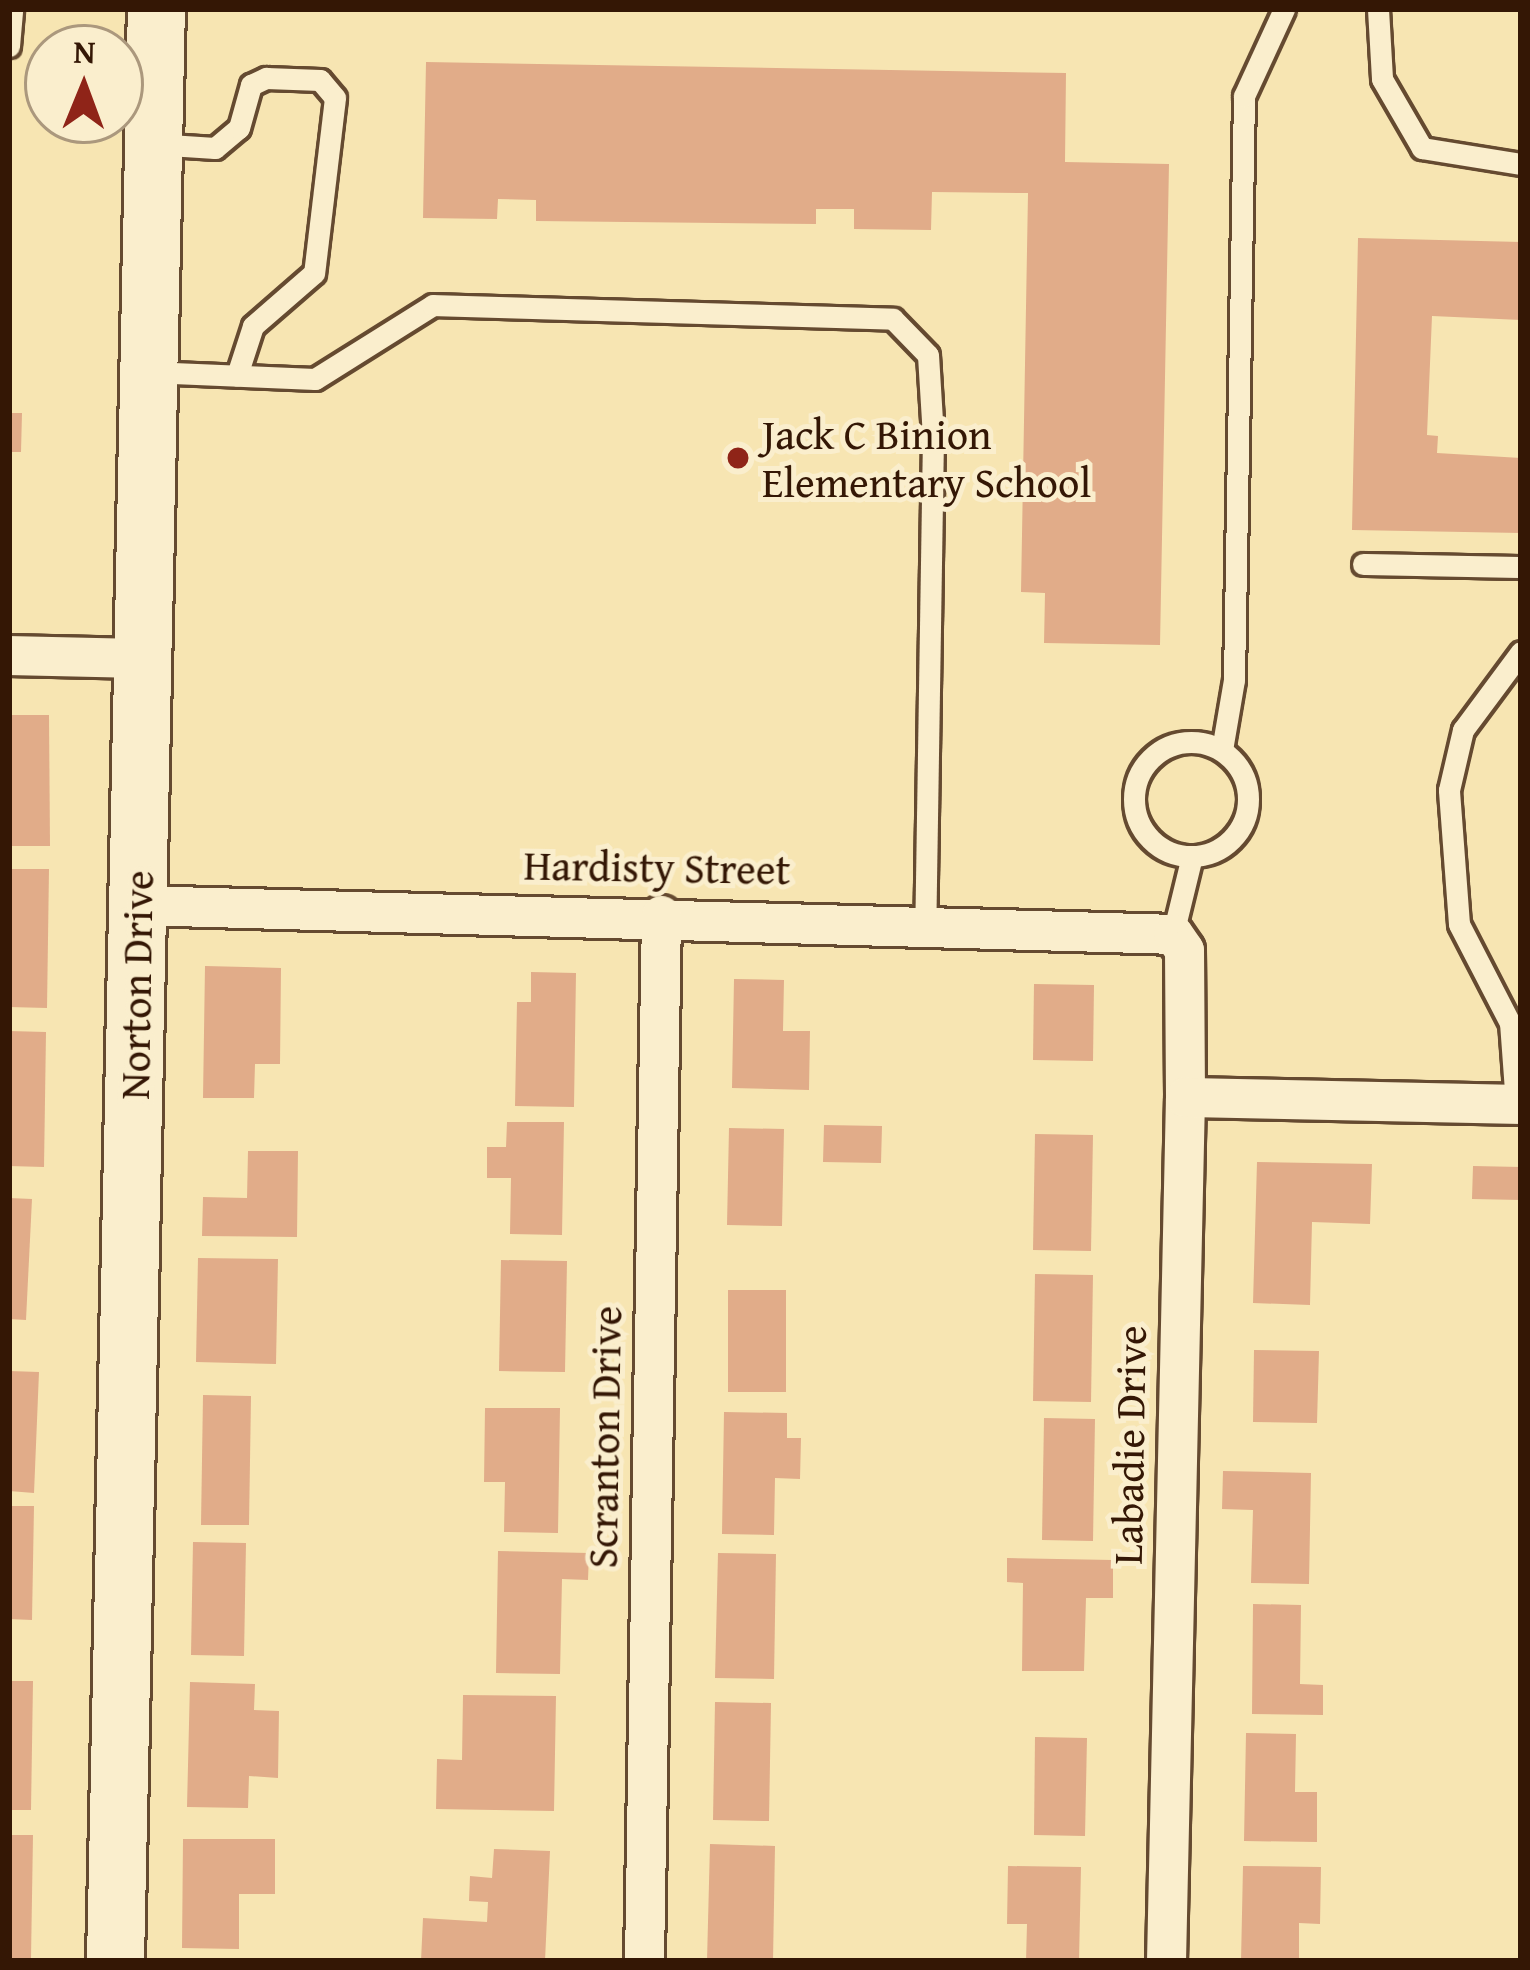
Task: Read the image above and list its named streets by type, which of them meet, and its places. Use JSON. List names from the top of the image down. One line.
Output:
{"streets":{"street":["Hardisty Street","Norton Drive","Scranton Drive","Labadie Drive"]},"crossings":[["Hardisty Street","Norton Drive"],["Hardisty Street","Scranton Drive"],["Hardisty Street","Labadie Drive"]],"places":["Jack C Binion Elementary School"],"north":"top"}
